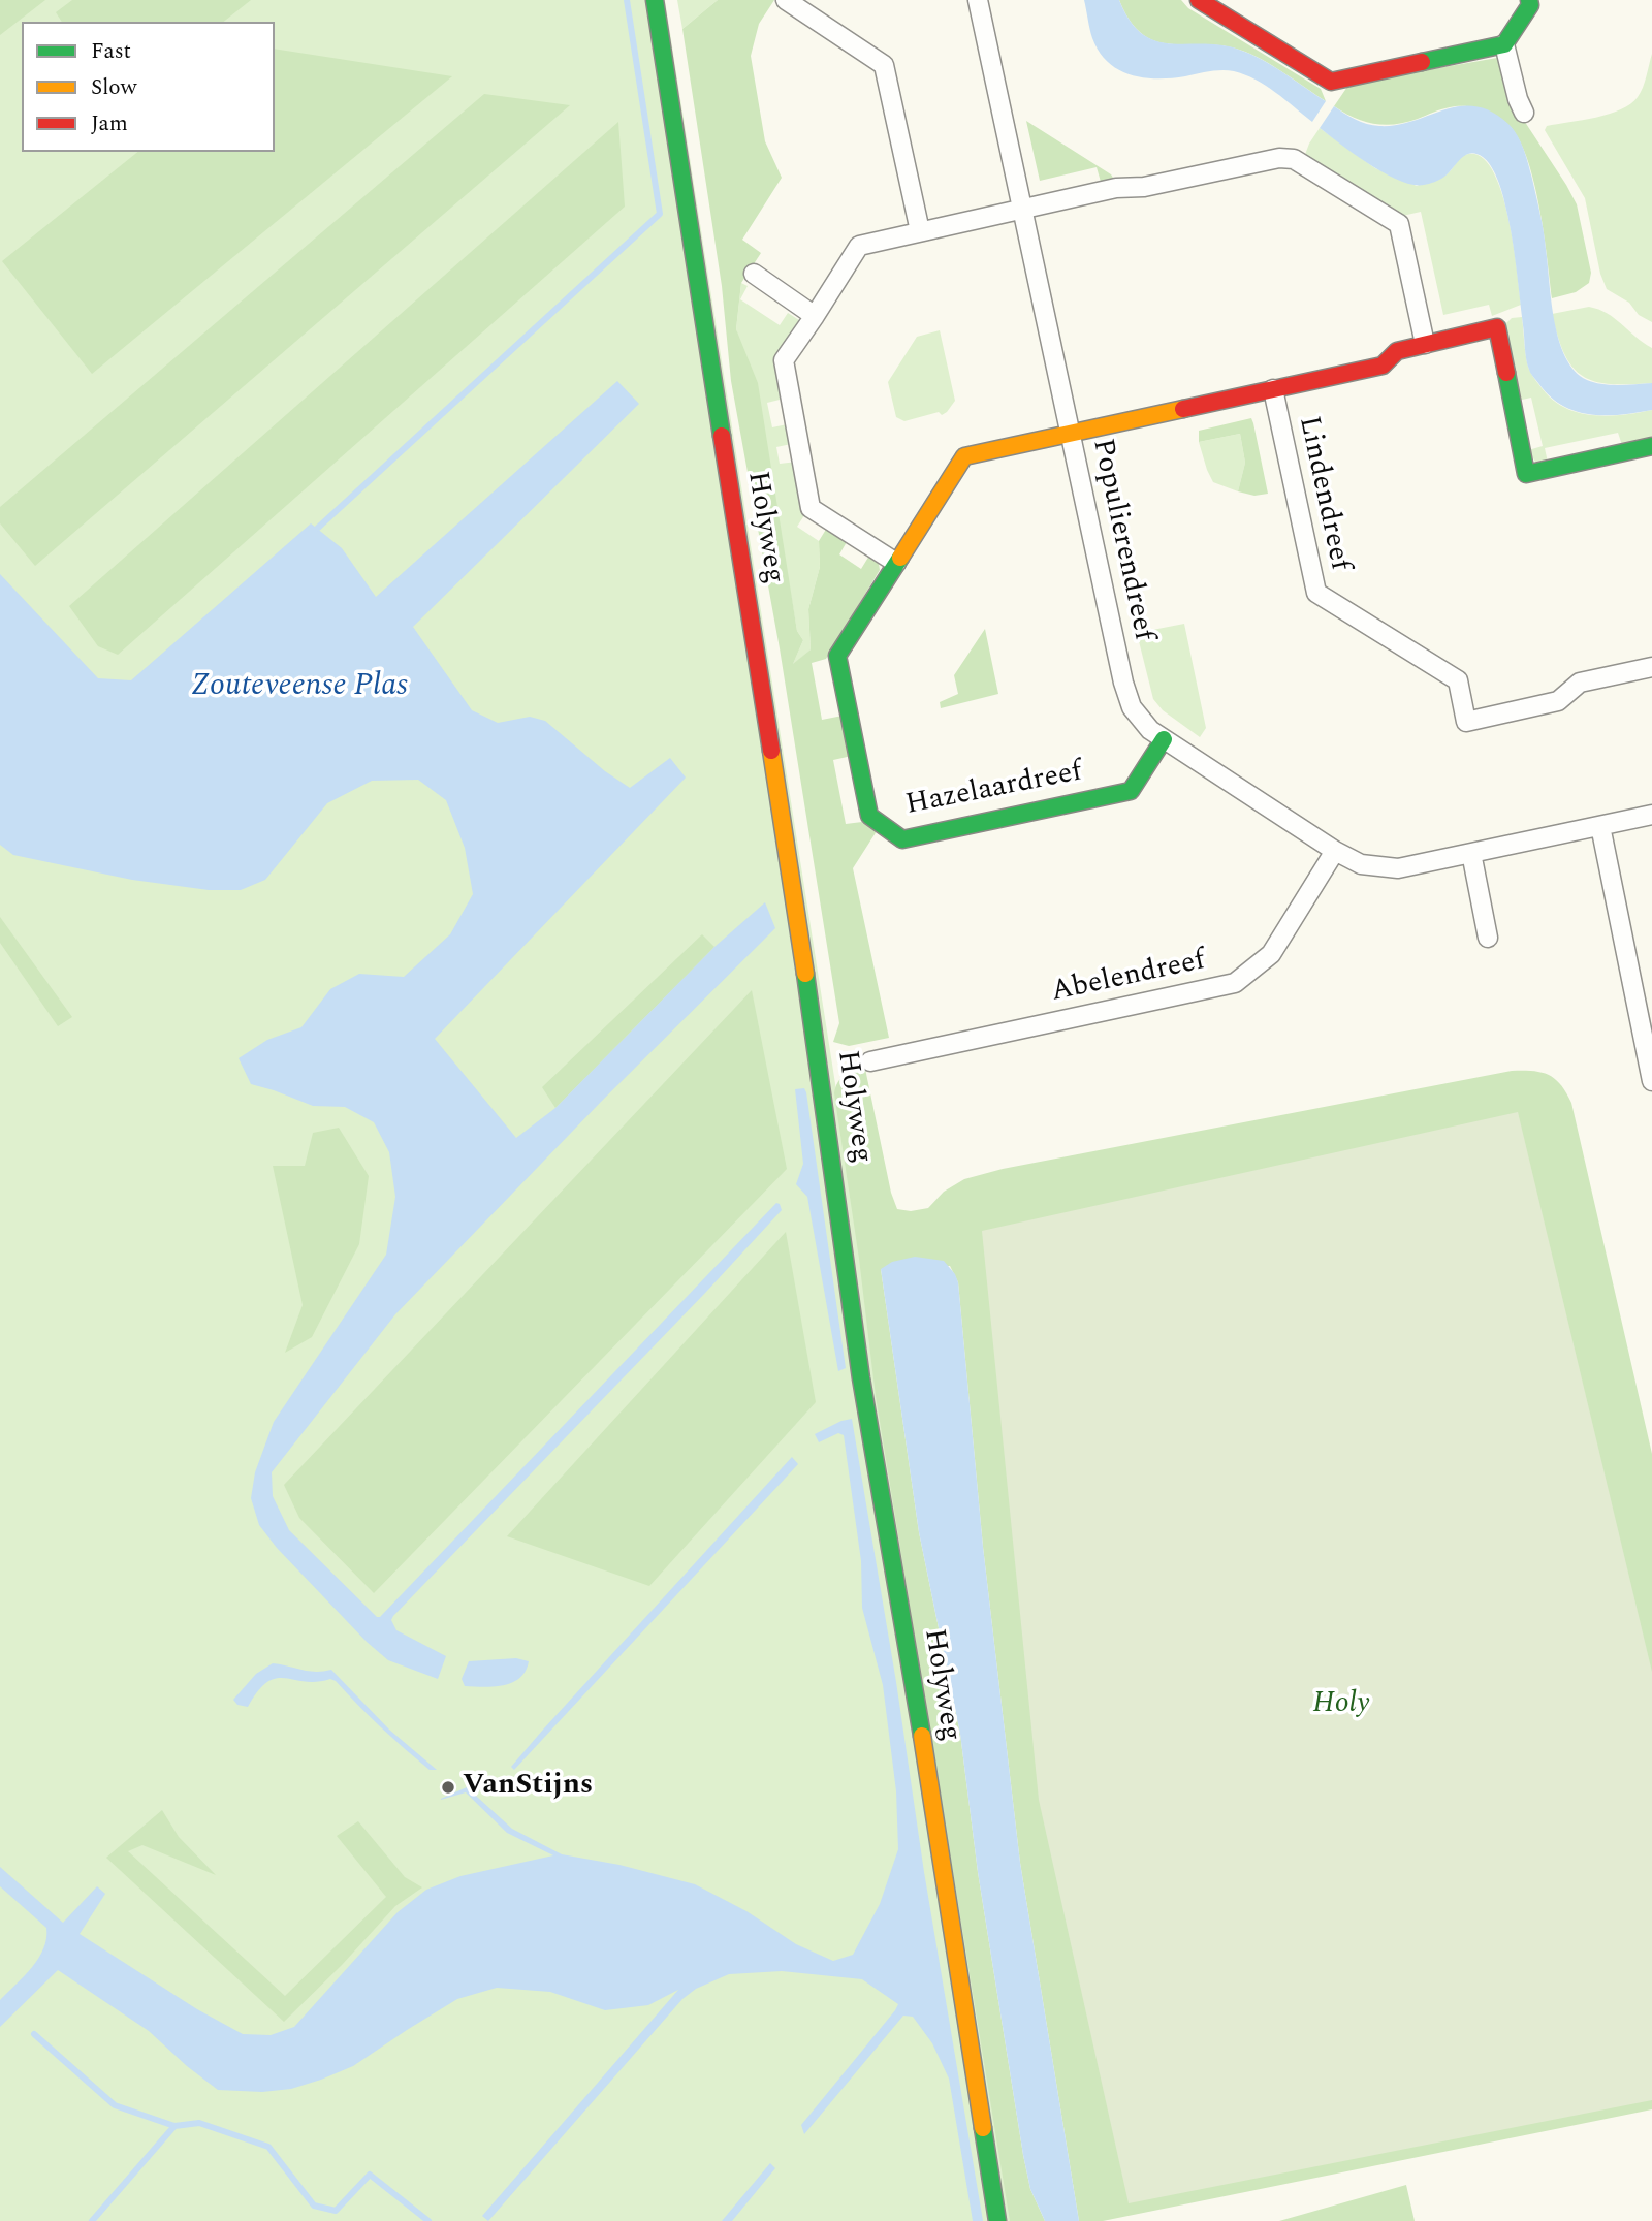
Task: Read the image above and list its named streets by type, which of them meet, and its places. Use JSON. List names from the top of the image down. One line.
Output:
{"streets":{"street":["Lindendreef","Holyweg","Populierendreef","Hazelaardreef","Abelendreef"]},"crossings":[["Lindendreef","Populierendreef"],["Lindendreef","Hazelaardreef"],["Populierendreef","Hazelaardreef"],["Populierendreef","Abelendreef"]],"water":["Zouteveense Plas"],"parks":["Holy"],"places":["VanStijns"],"legend":["Fast","Slow","Jam"]}
